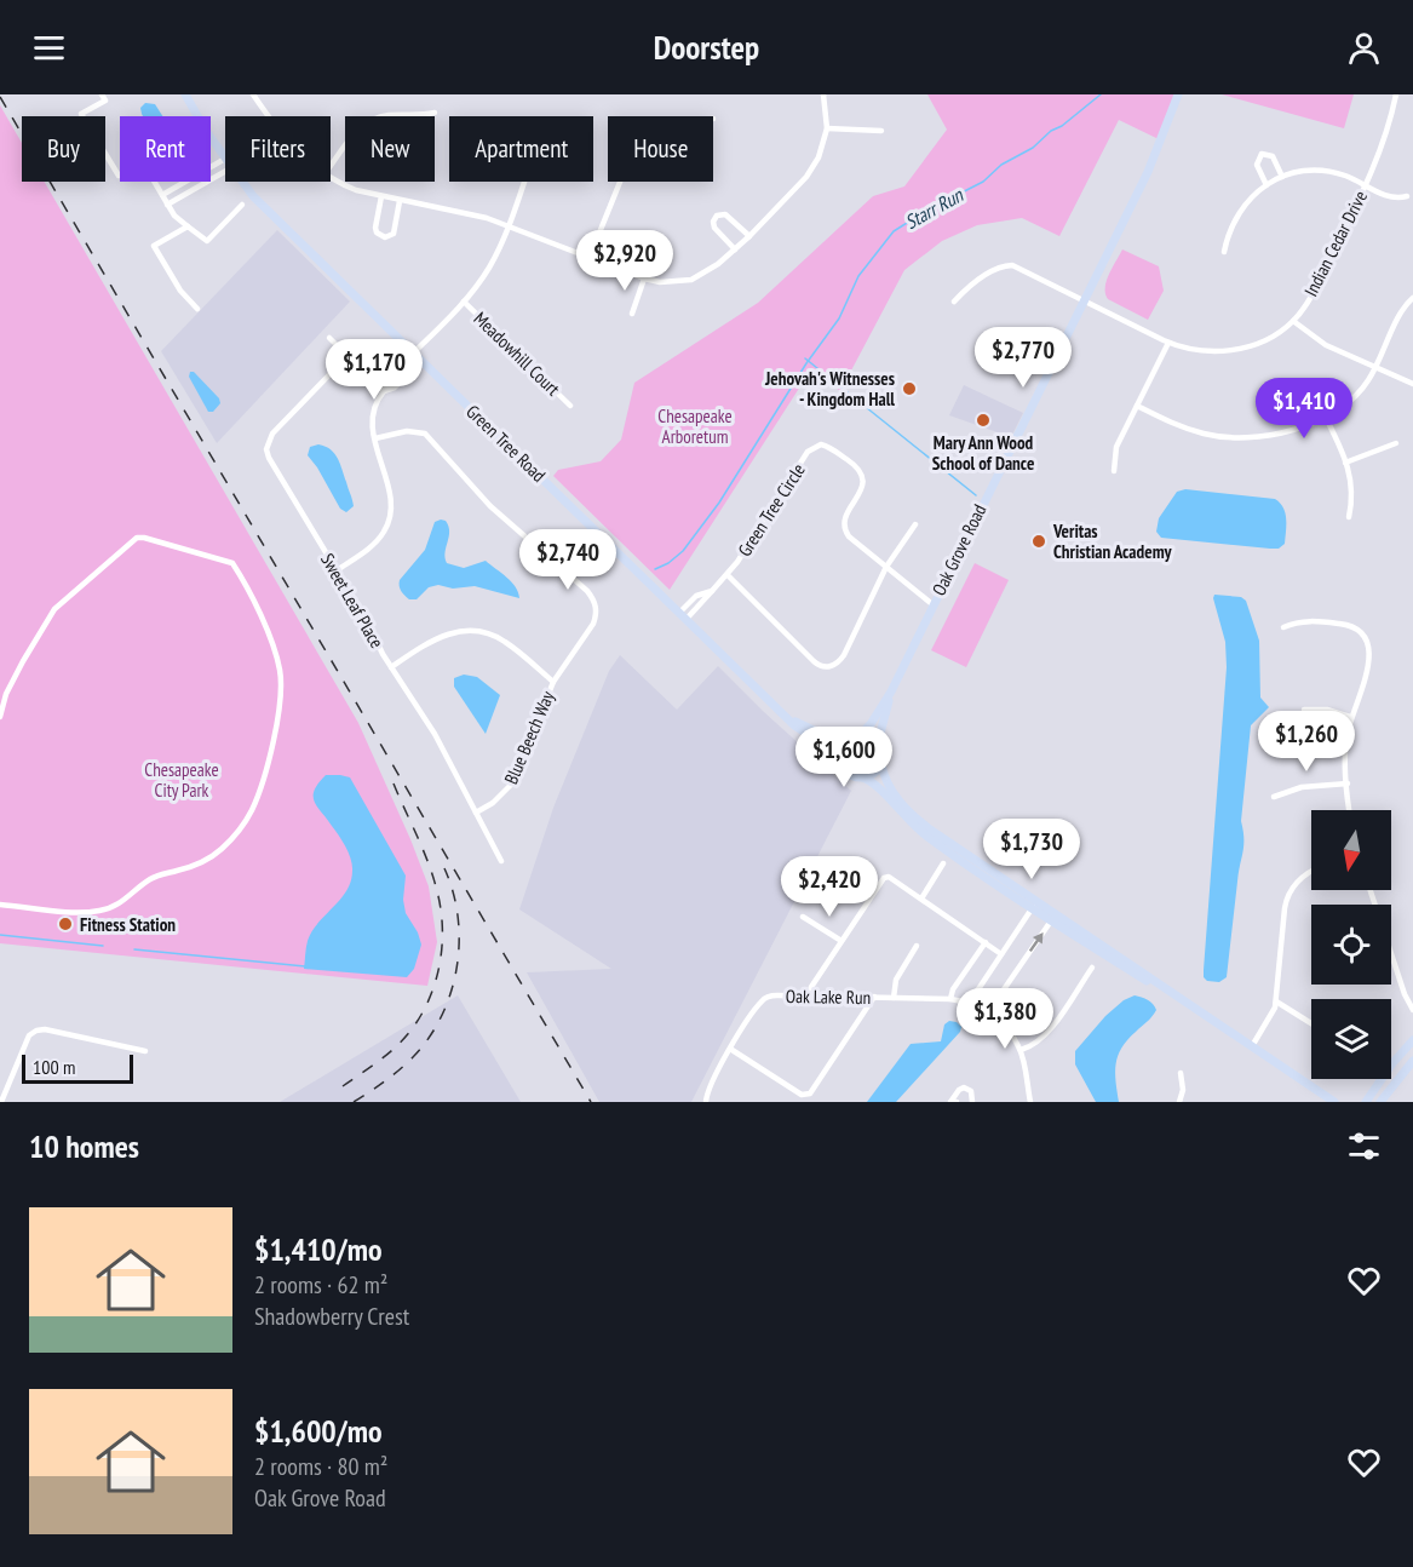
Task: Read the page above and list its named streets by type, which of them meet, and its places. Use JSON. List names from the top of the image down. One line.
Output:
{"streets":{"street":["Indian Cedar Drive","Meadowhill Court","Green Tree Road","Green Tree Circle","Oak Grove Road","Sweet Leaf Place","Blue Beech Way","Oak Lake Run"]},"crossings":[["Indian Cedar Drive","Oak Grove Road"],["Green Tree Road","Green Tree Circle"],["Green Tree Road","Oak Grove Road"],["Green Tree Circle","Oak Grove Road"],["Sweet Leaf Place","Blue Beech Way"]],"water":["Starr Run"],"parks":["Chesapeake Arboretum","Chesapeake City Park"],"places":["Jehovah's Witnesses - Kingdom Hall","Mary Ann Wood School of Dance","Veritas Christian Academy","Fitness Station"],"scale_bar":"100 m","north":"bottom","page":{"header":"Doorstep","chip":["Buy","Rent","Filters","New","Apartment","House"],"price":["$2,920","$2,770","$1,170","$1,410","$2,740","$1,260","$1,600","$1,730","$2,420","$1,380"],"scale":"100 m","heading":"10 homes","list":[{"name":"$1,410/mo","note":"2 rooms · 62 m² · Shadowberry Crest"},{"name":"$1,600/mo","note":"2 rooms · 80 m² · Oak Grove Road"}]}}
